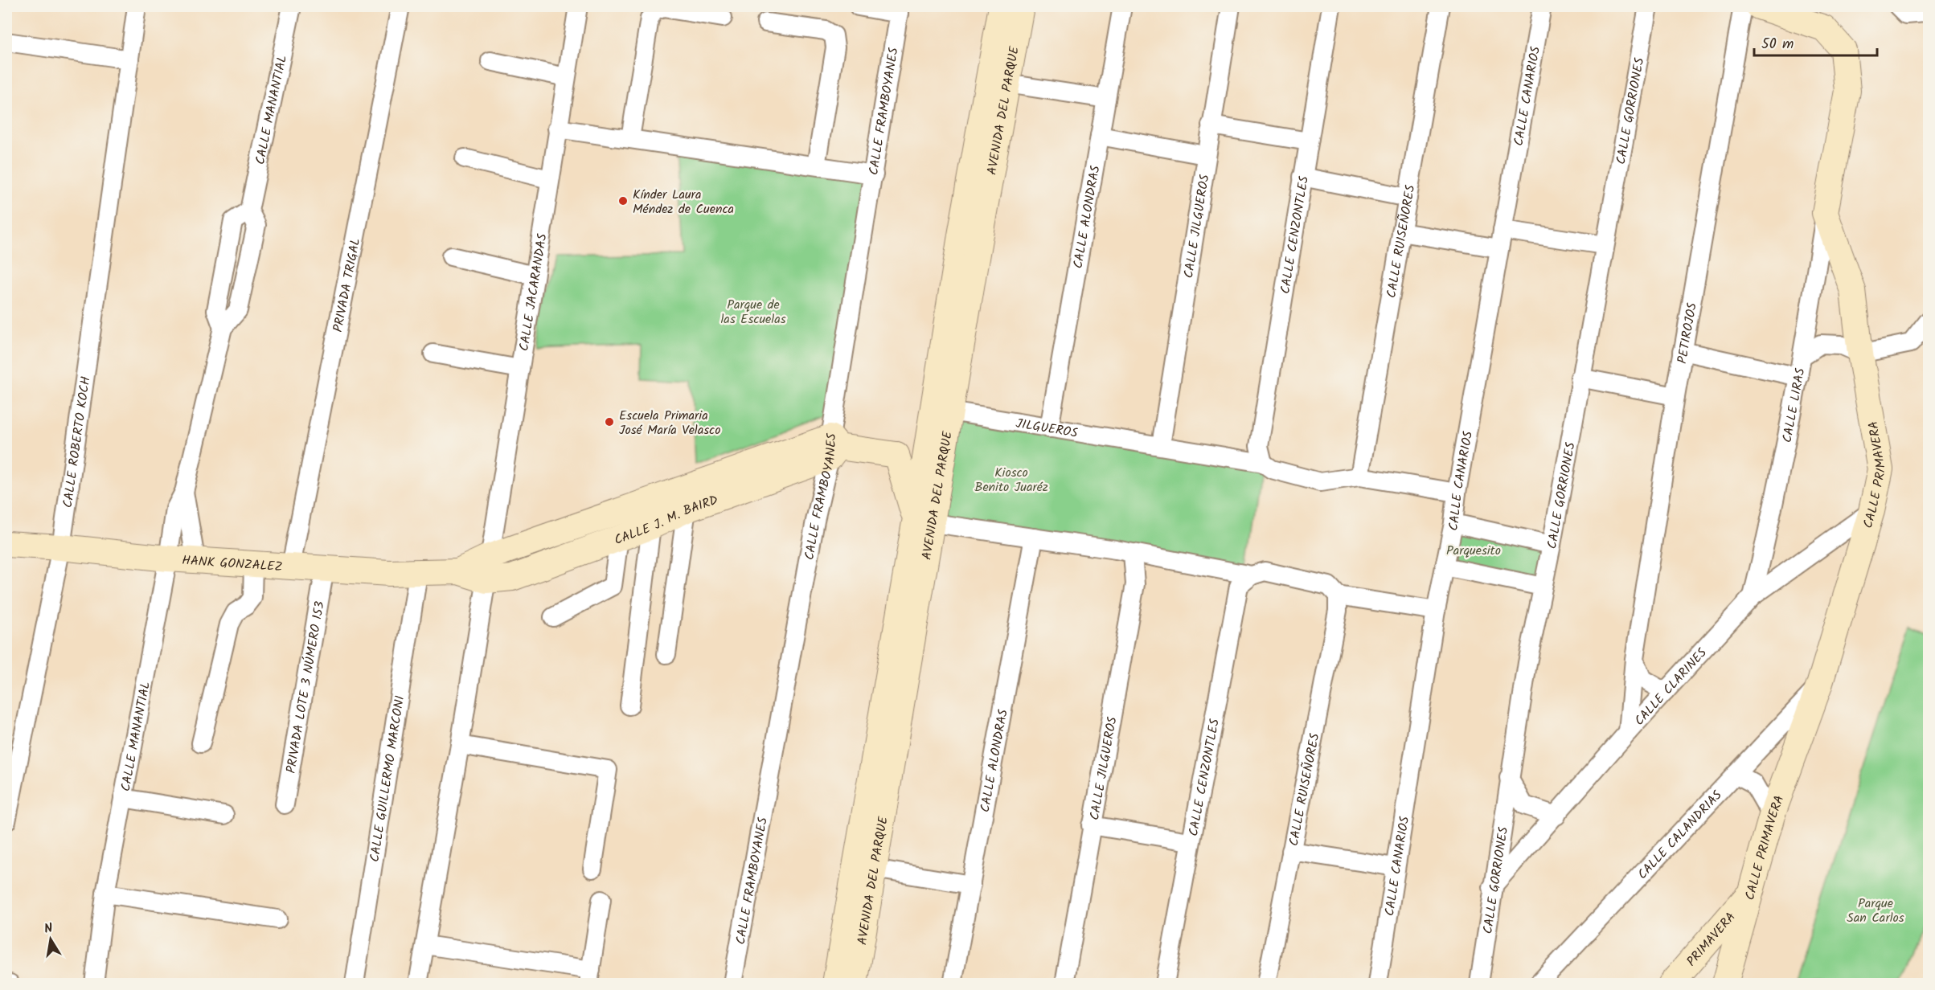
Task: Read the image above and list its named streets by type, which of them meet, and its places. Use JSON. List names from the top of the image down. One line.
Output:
{"streets":{"street":["CALLE CANARIOS","CALLE MANANTIAL","CALLE FRAMBOYANES","AVENIDA DEL PARQUE","CALLE GORRIONES","CALLE ALONDRAS","CALLE JILGUEROS","CALLE CENZONTLES","CALLE RUISEÑORES","PRIVADA TRIGAL","CALLE JACARANDAS","PETIROJOS","CALLE LIRAS","JILGUEROS","CALLE ROBERTO KOCH","CALLE PRIMAVERA","CALLE J. M. BAIRD","HANK GONZALEZ","PRIVADA LOTE 3 NÚMERO 153","CALLE CLARINES","CALLE GUILLERMO MARCONI","CALLE CALANDRIAS","PRIMAVERA"]},"crossings":[["CALLE CANARIOS","JILGUEROS"],["CALLE MANANTIAL","HANK GONZALEZ"],["CALLE FRAMBOYANES","CALLE J. M. BAIRD"],["AVENIDA DEL PARQUE","JILGUEROS"],["CALLE GORRIONES","CALLE CLARINES"],["CALLE ALONDRAS","JILGUEROS"],["CALLE JILGUEROS","JILGUEROS"],["CALLE CENZONTLES","JILGUEROS"],["CALLE RUISEÑORES","JILGUEROS"],["PRIVADA TRIGAL","HANK GONZALEZ"],["CALLE JACARANDAS","CALLE J. M. BAIRD"],["CALLE JACARANDAS","HANK GONZALEZ"],["PETIROJOS","CALLE CLARINES"],["CALLE LIRAS","CALLE PRIMAVERA"],["CALLE LIRAS","CALLE CLARINES"],["CALLE ROBERTO KOCH","HANK GONZALEZ"],["CALLE PRIMAVERA","CALLE CLARINES"],["CALLE PRIMAVERA","CALLE CALANDRIAS"],["CALLE PRIMAVERA","PRIMAVERA"],["CALLE J. M. BAIRD","HANK GONZALEZ"],["HANK GONZALEZ","PRIVADA LOTE 3 NÚMERO 153"],["HANK GONZALEZ","CALLE GUILLERMO MARCONI"]],"parks":["Parque de las Escuelas","Kiosco Benito Juaréz","Parquesito","Parque San Carlos"],"places":["Kínder Laura Méndez de Cuenca","Escuela Primaria José María Velasco"],"scale_bar":"50 m","north":"top"}
